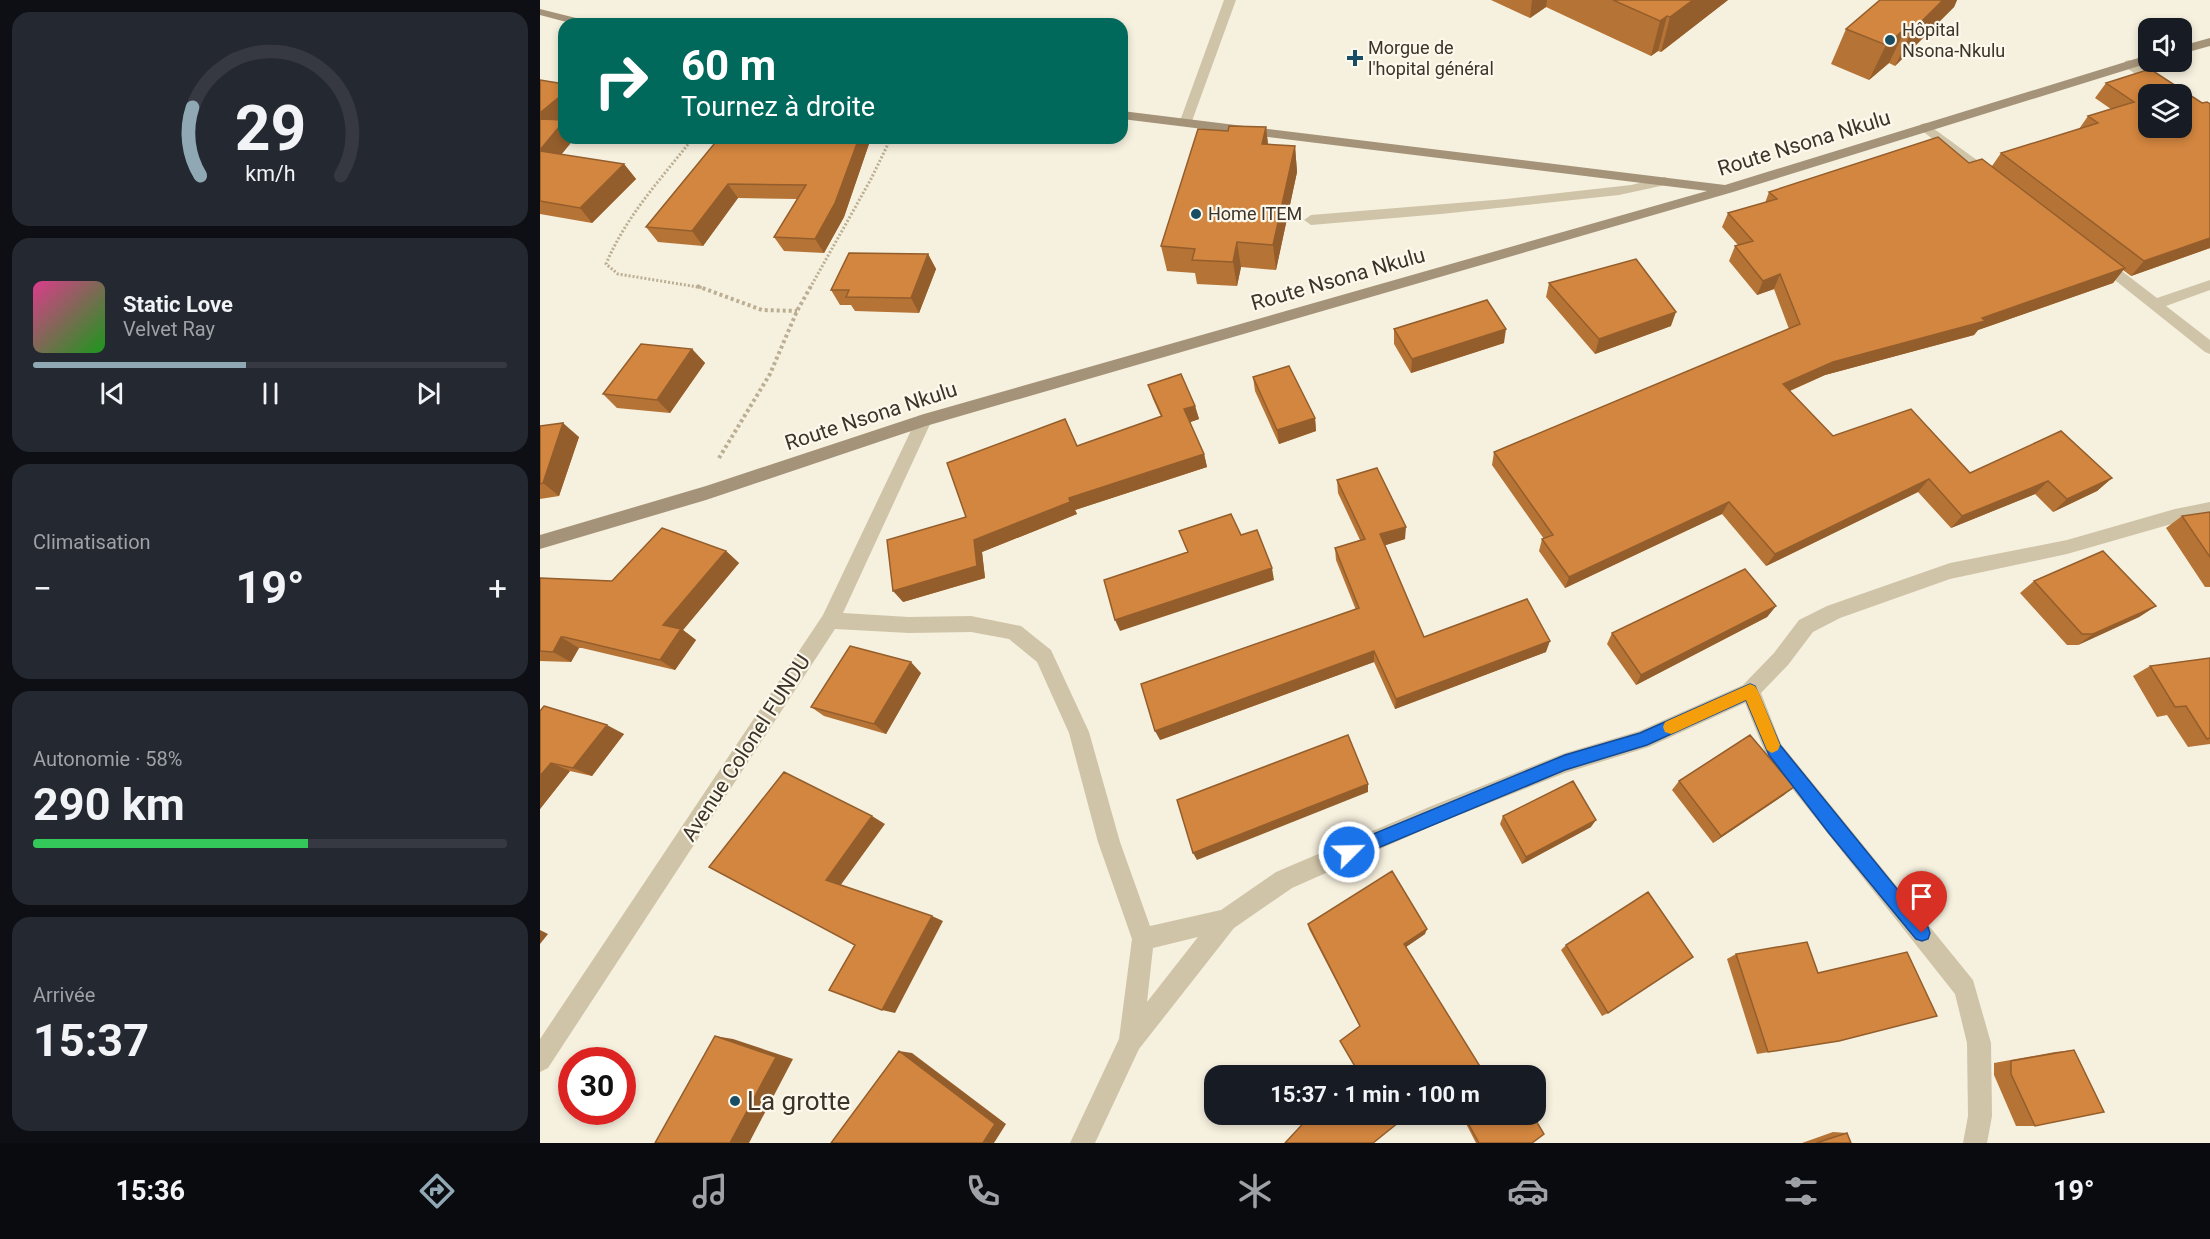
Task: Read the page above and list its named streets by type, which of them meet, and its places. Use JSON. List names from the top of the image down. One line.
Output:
{"streets":{"street":["Route Nsona Nkulu","Avenue Colonel FUNDU"]},"crossings":[["Route Nsona Nkulu","Avenue Colonel FUNDU"]],"places":{"other":["Hôpital Nsona-Nkulu","Home ITEM","La grotte"],"health":["Morgue de l'hopital général"]},"page":{"turn":["60 m","Tournez à droite"],"song":["Static Love","Velvet Ray"],"tile":["Climatisation",["Autonomie · 58%","290 km"],["Arrivée","15:37"]],"heat":["−","19°","+"],"limit":"30","trip":"15:37 · 1 min · 100 m","tabs":["15:36","19°"],"gauge":["29","km/h"]}}
